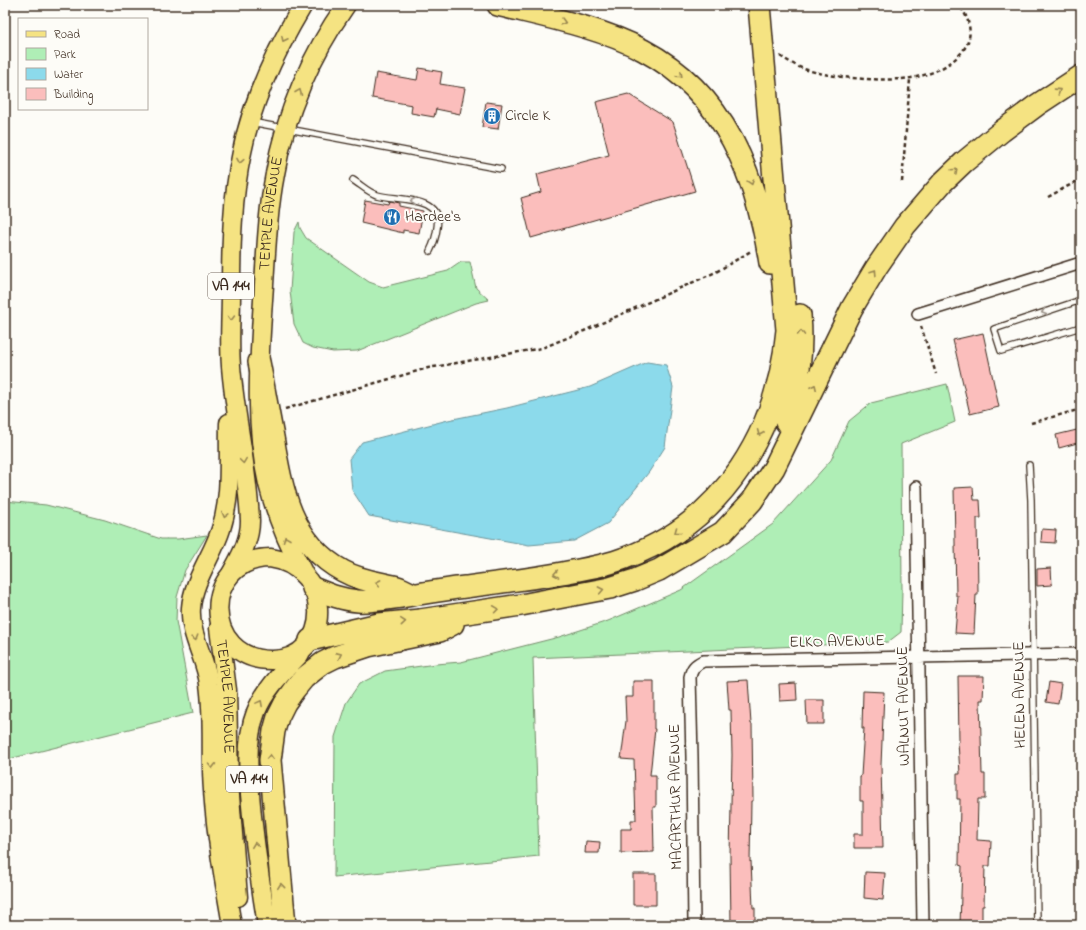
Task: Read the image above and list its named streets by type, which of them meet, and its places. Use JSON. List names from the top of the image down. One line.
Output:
{"streets":{"main road":["TEMPLE AVENUE","VA 144"],"street":["ELKO AVENUE","WALNUT AVENUE","MACARTHUR AVENUE"],"lane":["HELEN AVENUE"]},"crossings":[["TEMPLE AVENUE","VA 144"],["ELKO AVENUE","HELEN AVENUE"],["ELKO AVENUE","WALNUT AVENUE"],["ELKO AVENUE","MACARTHUR AVENUE"]],"places":{"building":["Circle K"],"restaurant":["Hardee's"]},"legend":["Road","Park","Water","Building"]}
